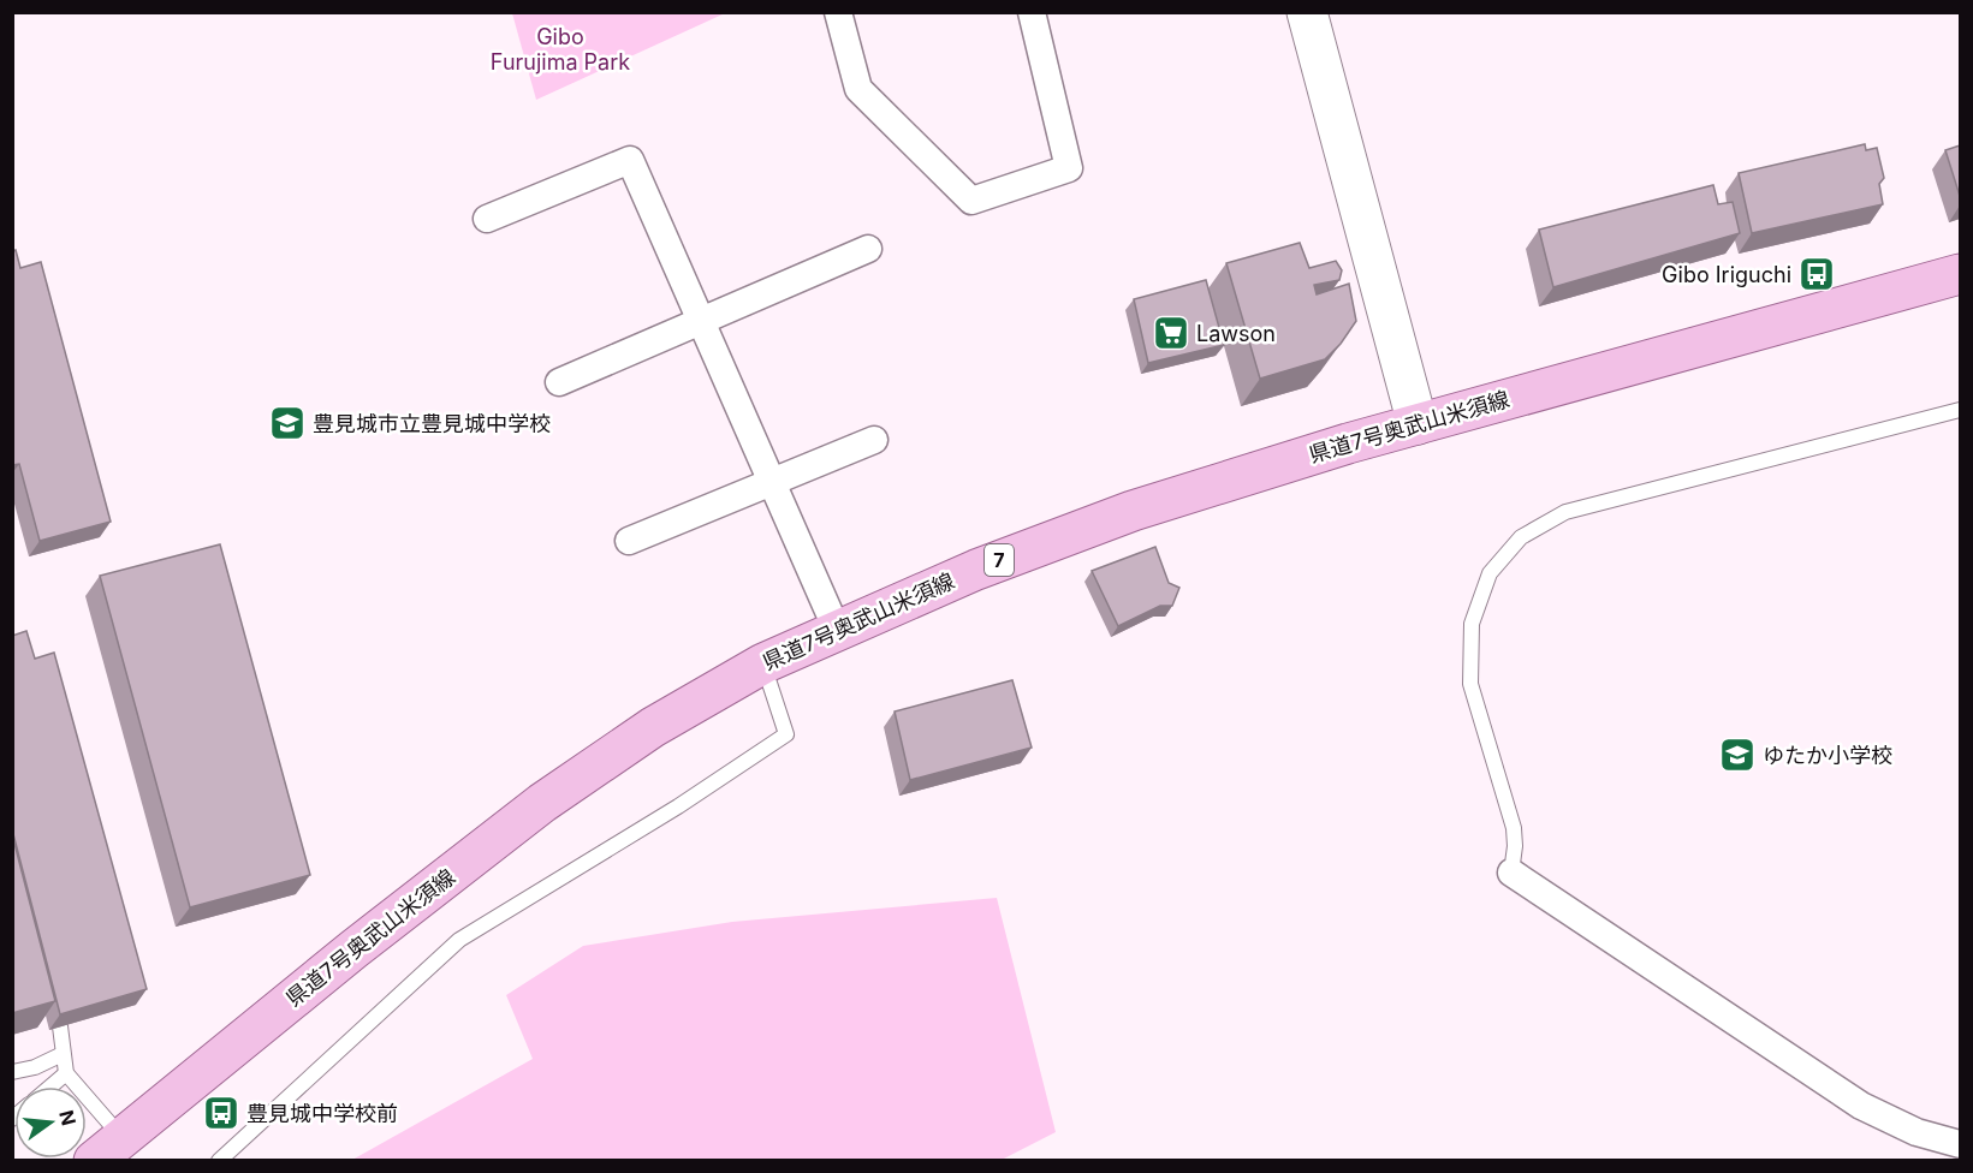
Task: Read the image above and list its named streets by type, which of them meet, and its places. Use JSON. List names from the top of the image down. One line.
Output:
{"streets":{"main road":["県道7号奥武山米須線","7"]},"parks":["Gibo Furujima Park"],"places":{"bus stop":["Gibo Iriguchi","豊見城中学校前"],"supermarket":["Lawson"],"school or university":["豊見城市立豊見城中学校","ゆたか小学校"]},"north":"right"}
